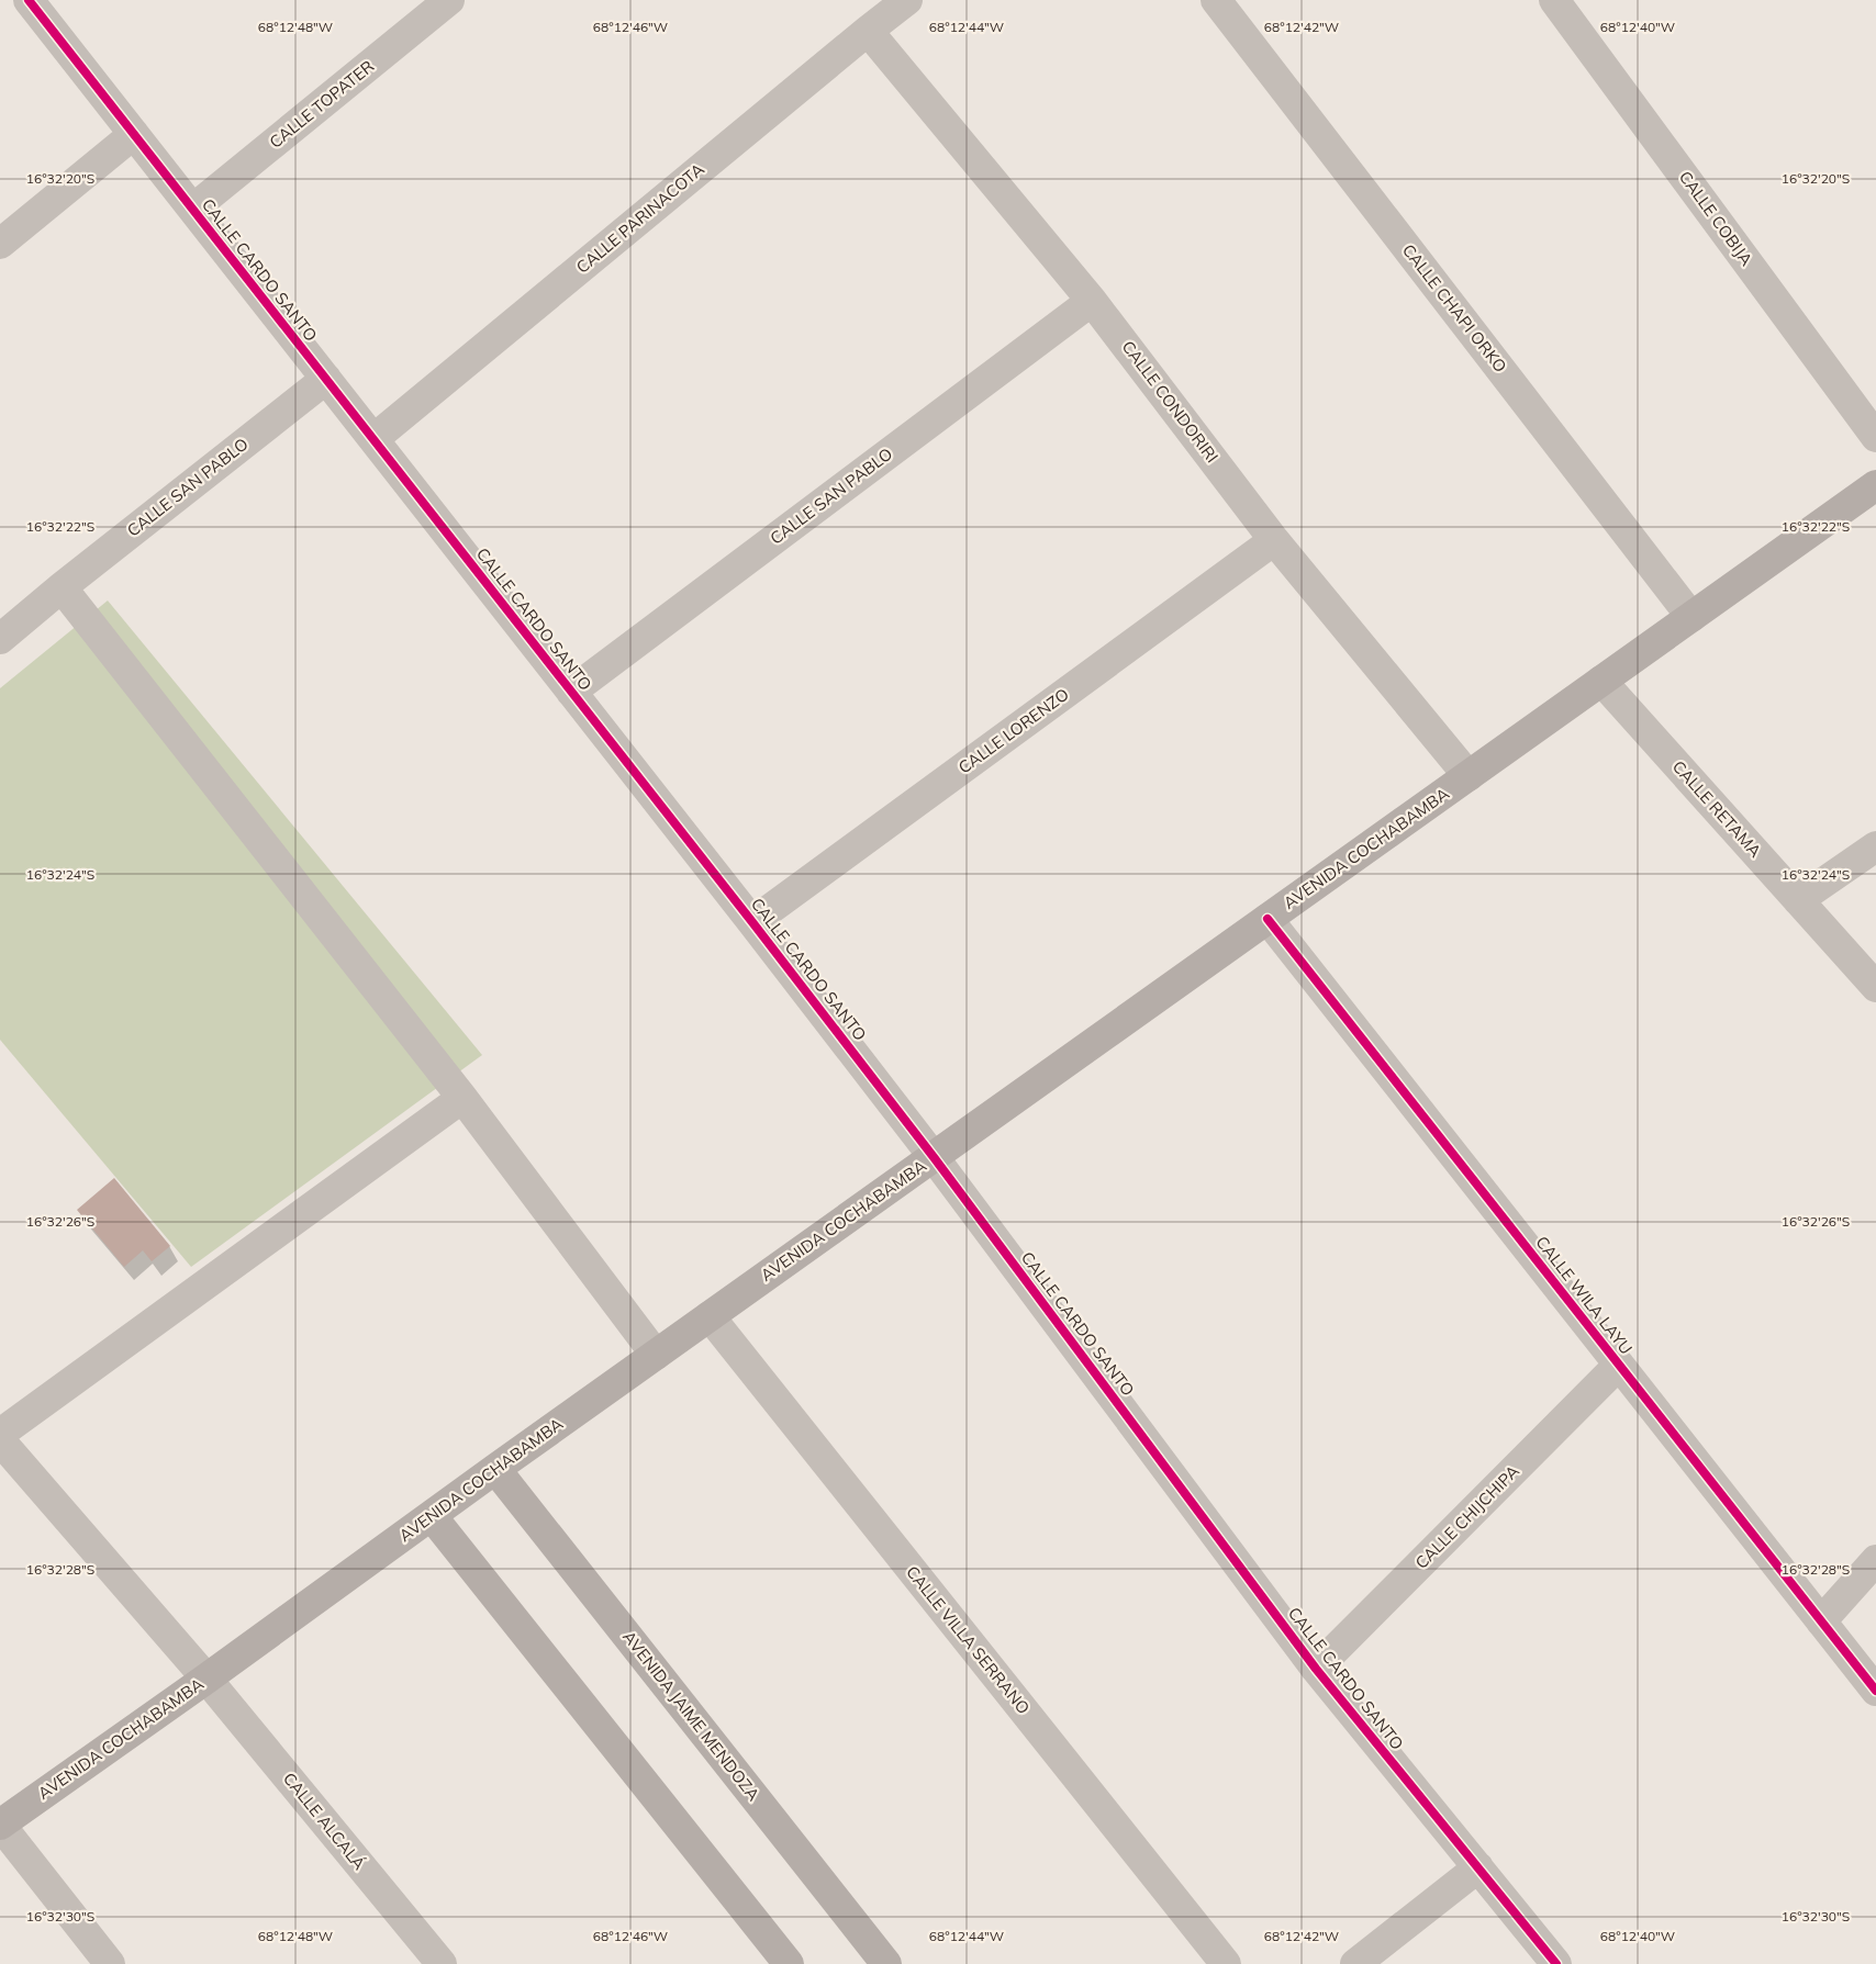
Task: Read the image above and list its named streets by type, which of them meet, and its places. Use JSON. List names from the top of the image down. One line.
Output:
{"streets":{"main road":["AVENIDA COCHABAMBA","AVENIDA JAIME MENDOZA"],"street":["CALLE TOPATER","CALLE PARINACOTA","CALLE COBIJA","CALLE CARDO SANTO","CALLE CHAPI ORKO","CALLE CONDORIRI","CALLE SAN PABLO","CALLE LORENZO","CALLE RETAMA","CALLE WILA LAYU","CALLE CHIJCHIPA","CALLE VILLA SERRANO","CALLE ALCALÁ"]},"crossings":[["CALLE TOPATER","CALLE CARDO SANTO"],["CALLE PARINACOTA","CALLE CARDO SANTO"],["CALLE PARINACOTA","CALLE CONDORIRI"],["CALLE CARDO SANTO","CALLE SAN PABLO"],["CALLE CARDO SANTO","CALLE LORENZO"],["CALLE CARDO SANTO","AVENIDA COCHABAMBA"],["CALLE CARDO SANTO","CALLE CHIJCHIPA"],["CALLE CHAPI ORKO","AVENIDA COCHABAMBA"],["CALLE CONDORIRI","CALLE SAN PABLO"],["CALLE CONDORIRI","CALLE LORENZO"],["CALLE CONDORIRI","AVENIDA COCHABAMBA"],["CALLE RETAMA","AVENIDA COCHABAMBA"],["AVENIDA COCHABAMBA","CALLE WILA LAYU"],["AVENIDA COCHABAMBA","CALLE VILLA SERRANO"],["AVENIDA COCHABAMBA","AVENIDA JAIME MENDOZA"],["AVENIDA COCHABAMBA","CALLE ALCALÁ"],["CALLE WILA LAYU","CALLE CHIJCHIPA"]],"coordinates":["68°12'48\"W","68°12'46\"W","68°12'44\"W","68°12'42\"W","68°12'40\"W","16°32'20\"S","16°32'22\"S","16°32'24\"S","16°32'26\"S","16°32'28\"S","16°32'30\"S"]}
